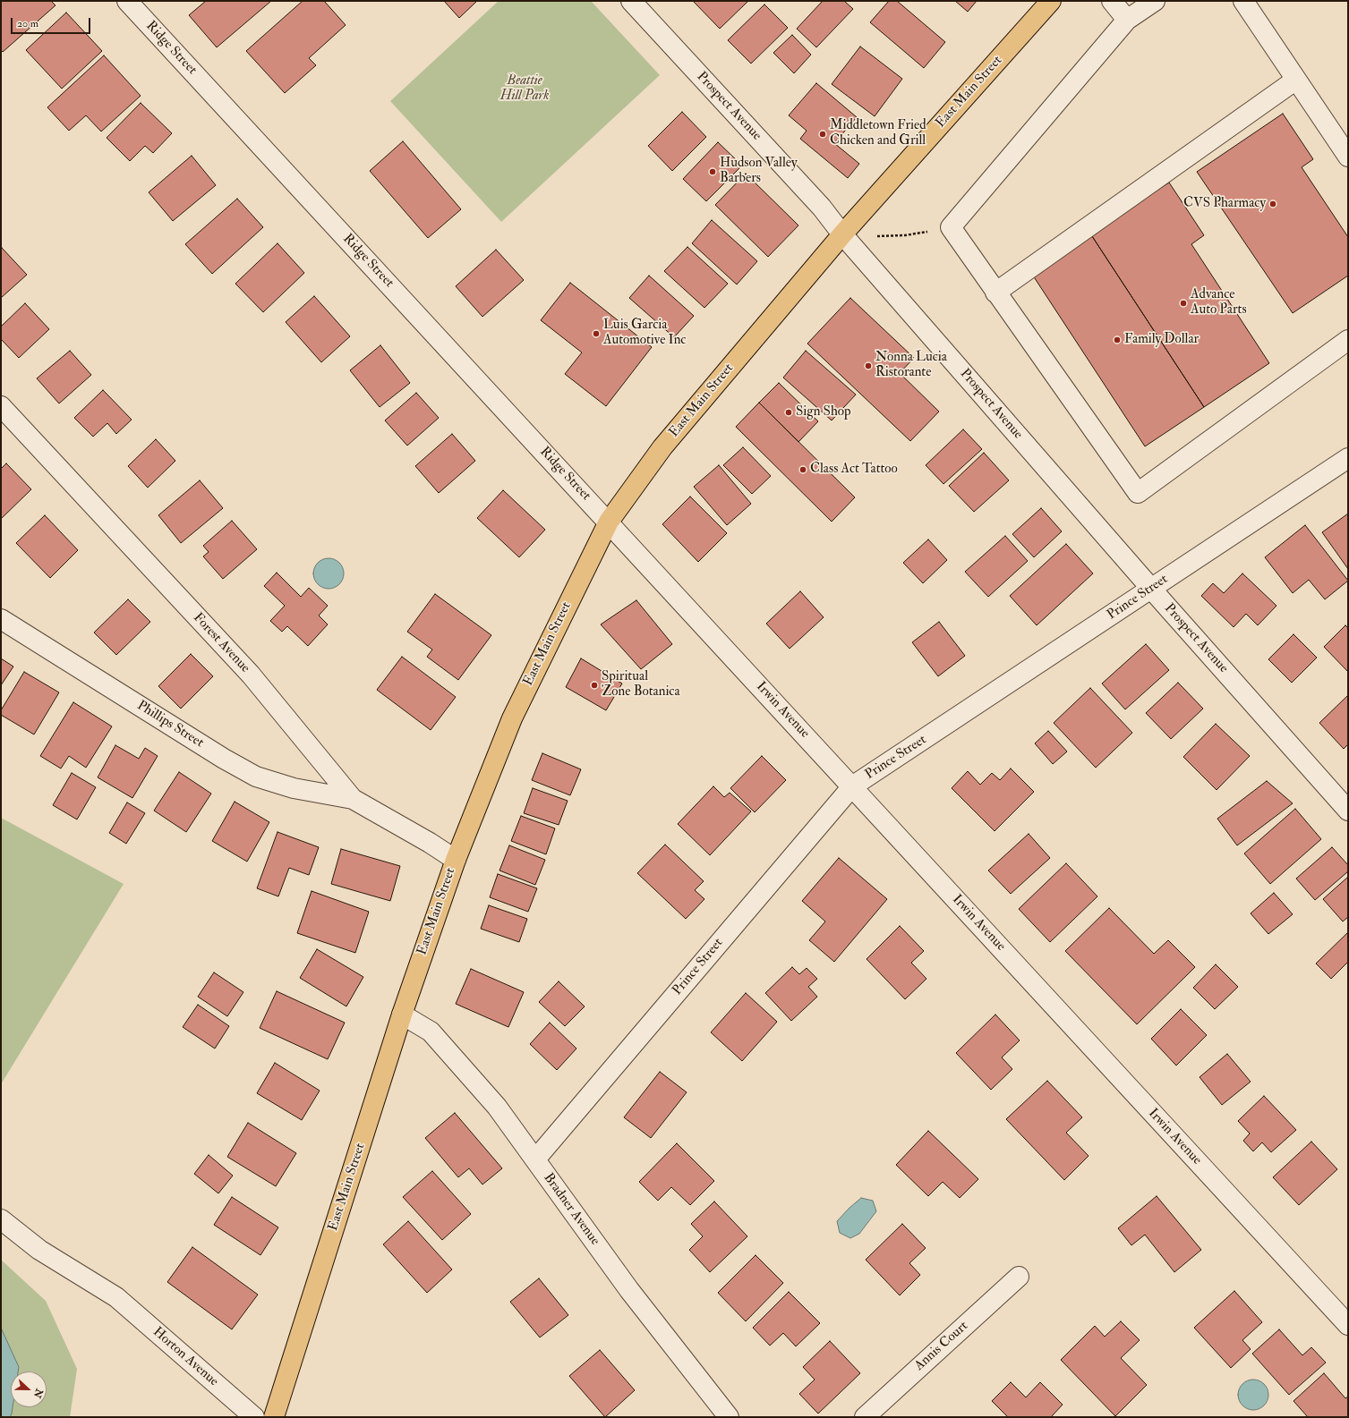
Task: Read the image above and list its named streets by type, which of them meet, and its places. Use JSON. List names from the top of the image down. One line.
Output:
{"streets":{"main road":["East Main Street"],"street":["Ridge Street","Prospect Avenue","Prince Street","Forest Avenue","Irwin Avenue","Phillips Street","Bradner Avenue","Annis Court","Horton Avenue"]},"crossings":[["Ridge Street","East Main Street"],["Ridge Street","Irwin Avenue"],["East Main Street","Prospect Avenue"],["East Main Street","Forest Avenue"],["East Main Street","Irwin Avenue"],["East Main Street","Bradner Avenue"],["Prospect Avenue","Prince Street"],["Prince Street","Irwin Avenue"],["Prince Street","Bradner Avenue"],["Forest Avenue","Phillips Street"]],"parks":["Beattie Hill Park"],"places":["Middletown Fried Chicken and Grill","Hudson Valley Barbers","CVS Pharmacy","Advance Auto Parts","Luis Garcia Automotive Inc","Family Dollar","Nonna Lucia Ristorante","Sign Shop","Class Act Tattoo","Spiritual Zone Botanica"],"scale_bar":"20 m","north":"right"}
